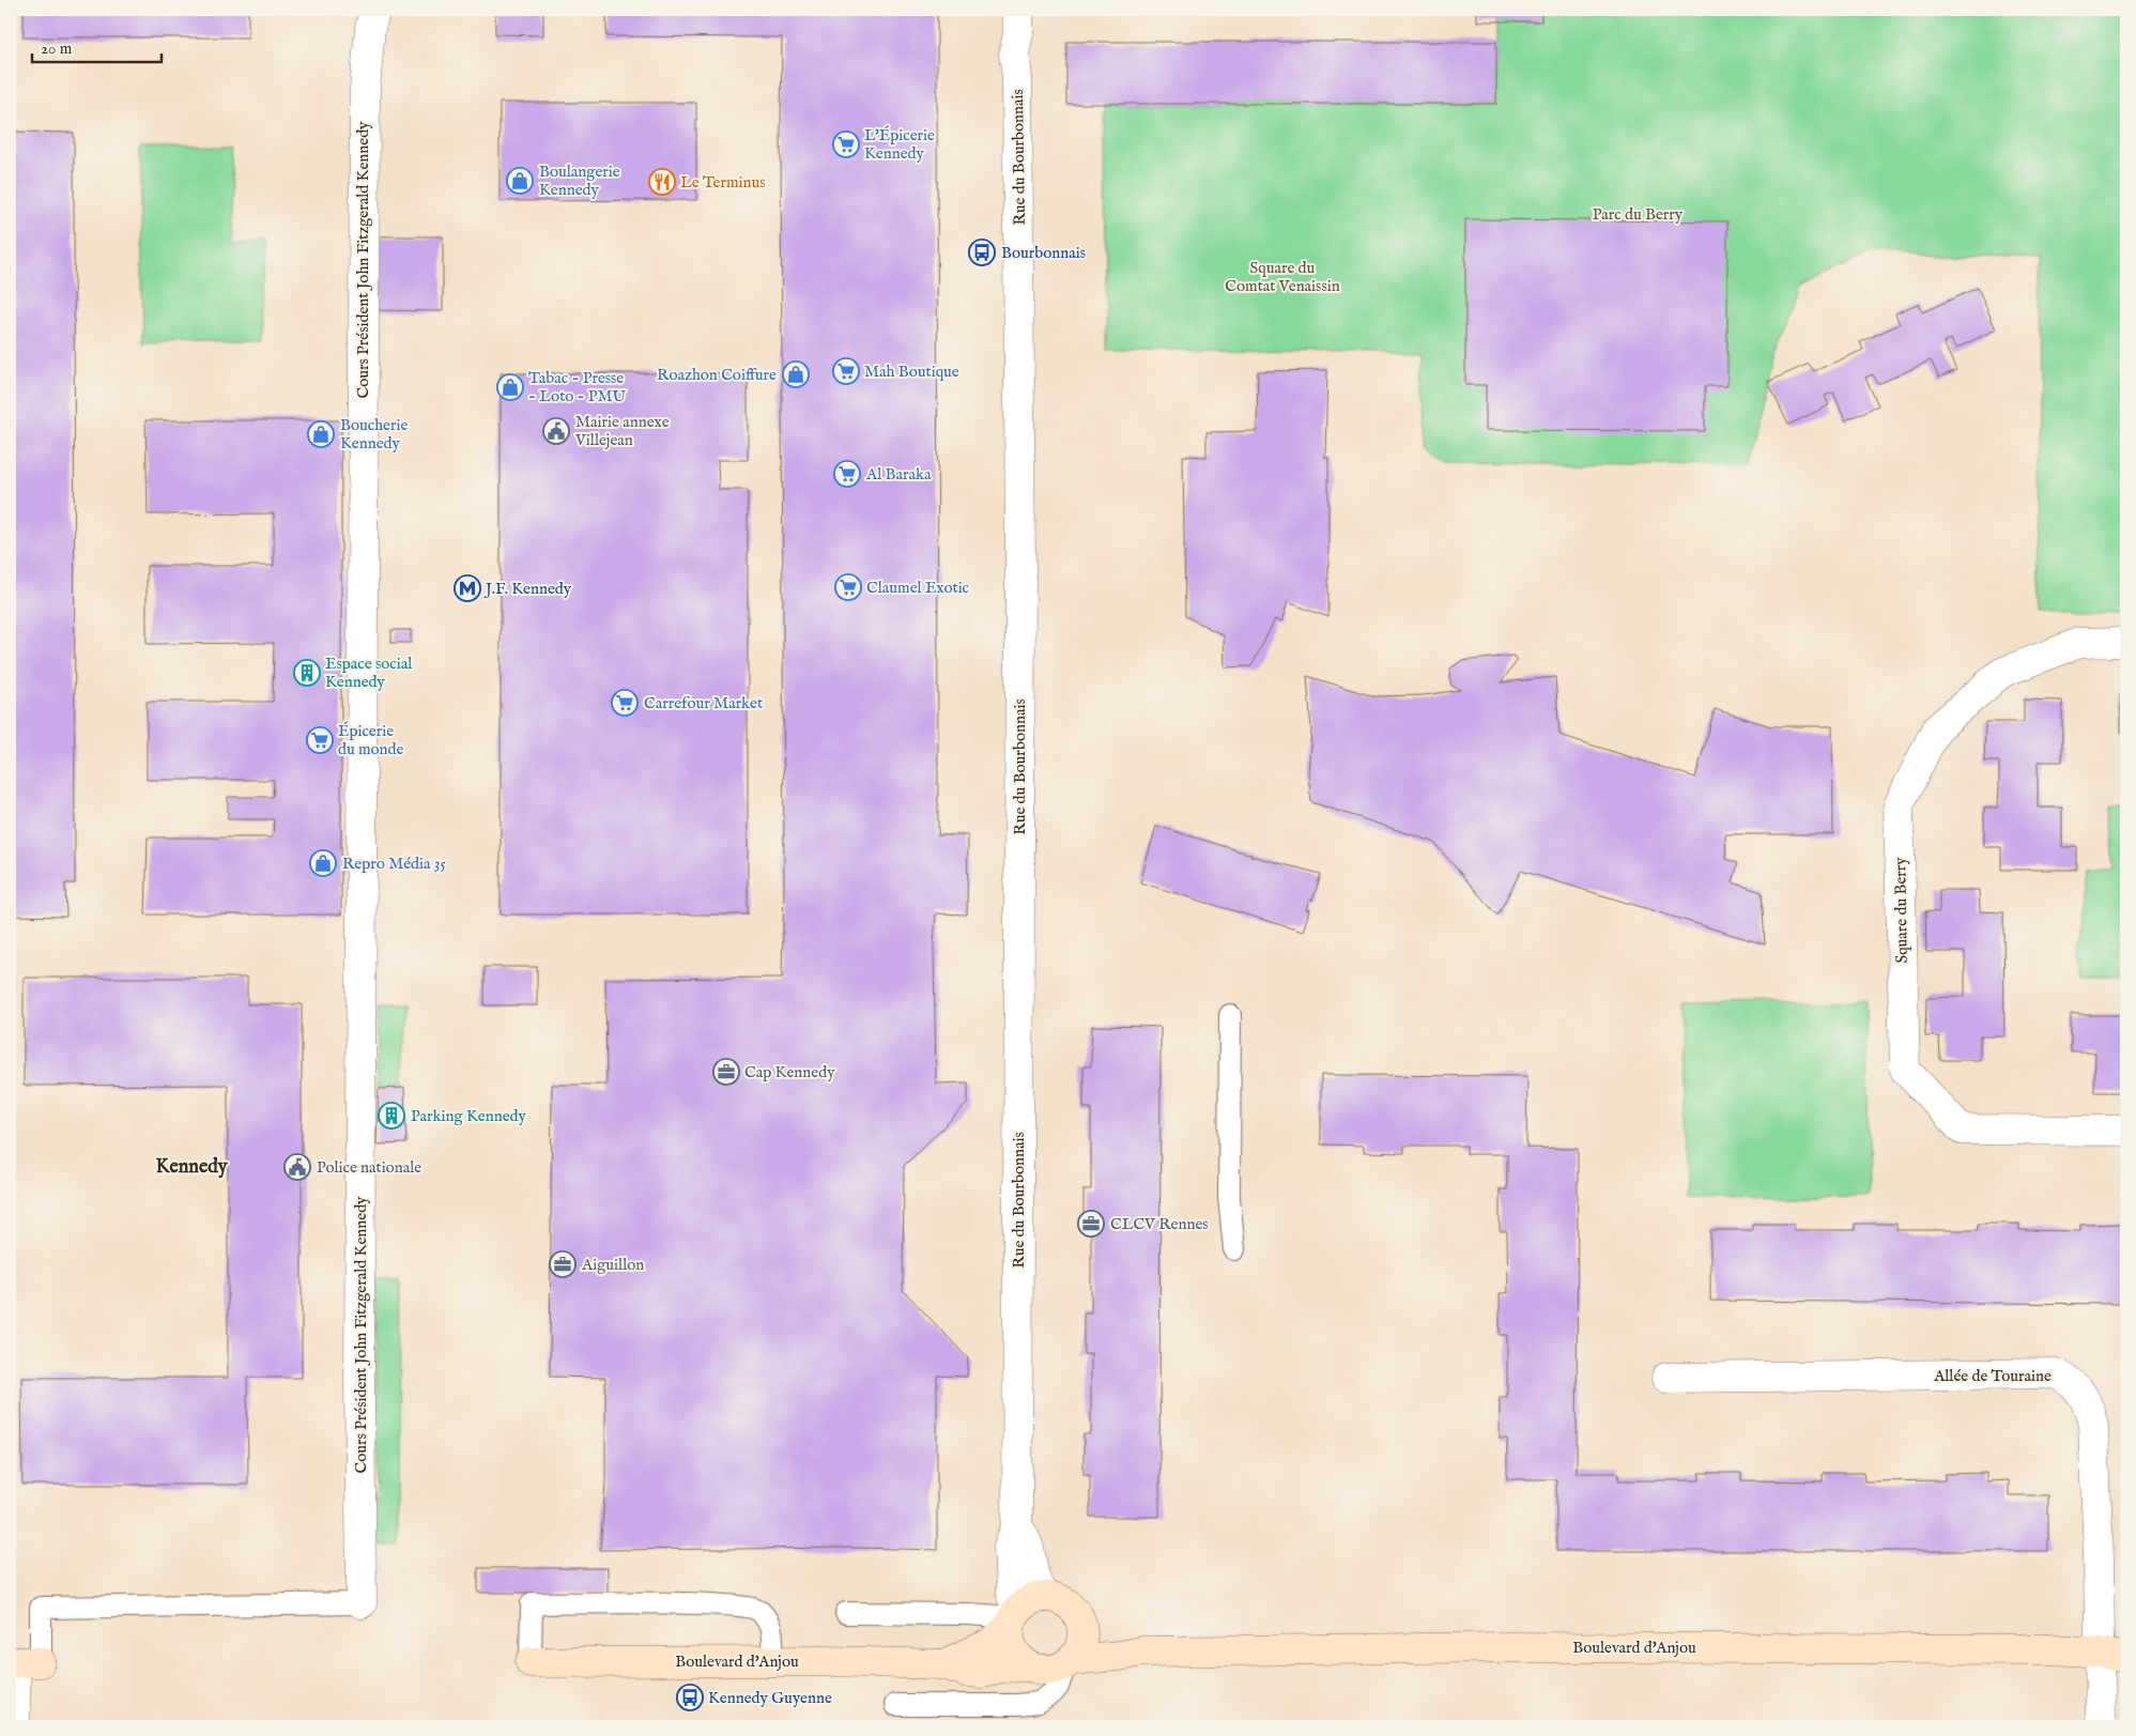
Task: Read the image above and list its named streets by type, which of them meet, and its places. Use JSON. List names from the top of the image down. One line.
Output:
{"streets":{"street":["Rue du Bourbonnais","Cours Président John Fitzgerald Kennedy","Square du Berry","Allée de Touraine","Boulevard d'Anjou"]},"crossings":[["Rue du Bourbonnais","Boulevard d'Anjou"],["Allée de Touraine","Boulevard d'Anjou"]],"districts":["Kennedy"],"parks":["Parc du Berry","Square du Comtat Venaissin"],"places":{"supermarket":["L'Épicerie Kennedy","Mah Boutique","Al Baraka","Claumel Exotic","Carrefour Market","Épicerie du monde"],"shop":["Boulangerie Kennedy","Roazhon Coiffure","Tabac - Presse - Loto - PMU","Boucherie Kennedy","Repro Média 35"],"restaurant":["Le Terminus"],"bus stop":["Bourbonnais","Kennedy Guyenne"],"public building":["Mairie annexe Villejean","Police nationale"],"metro station":["J.F. Kennedy"],"building":["Espace social Kennedy","Parking Kennedy"],"office":["Cap Kennedy","CLCV Rennes","Aiguillon"]},"scale_bar":"20 m"}
